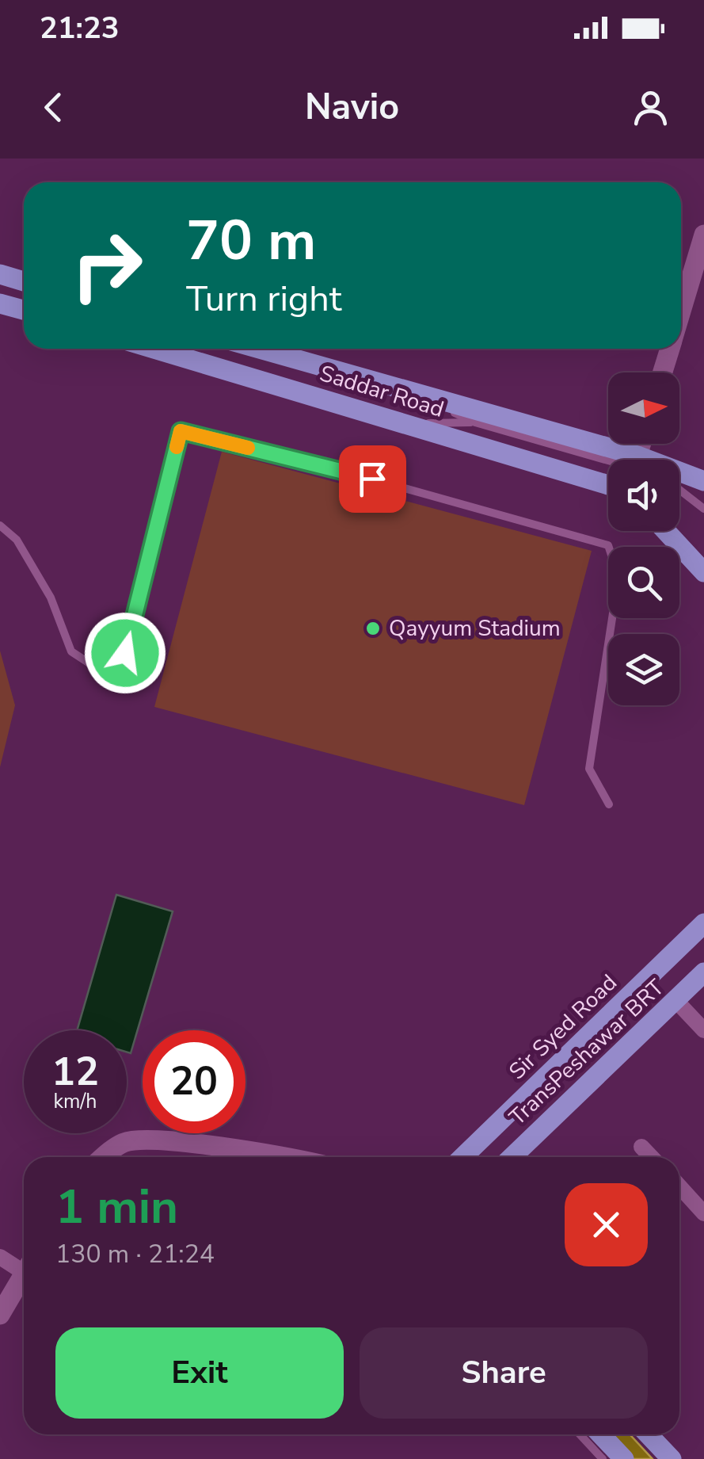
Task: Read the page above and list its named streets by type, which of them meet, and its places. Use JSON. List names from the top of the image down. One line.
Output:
{"streets":{"main road":["Saddar Road","Sir Syed Road"],"lane":["TransPeshawar BRT"]},"places":["Qayyum Stadium"],"north":"right","page":{"status":"21:23","header":"Navio","turn":["70 m","Turn right"],"speed":"12 km/h","limit":"20","heading":["1 min","130 m · 21:24"],"buttons":["Exit","Share"]}}
